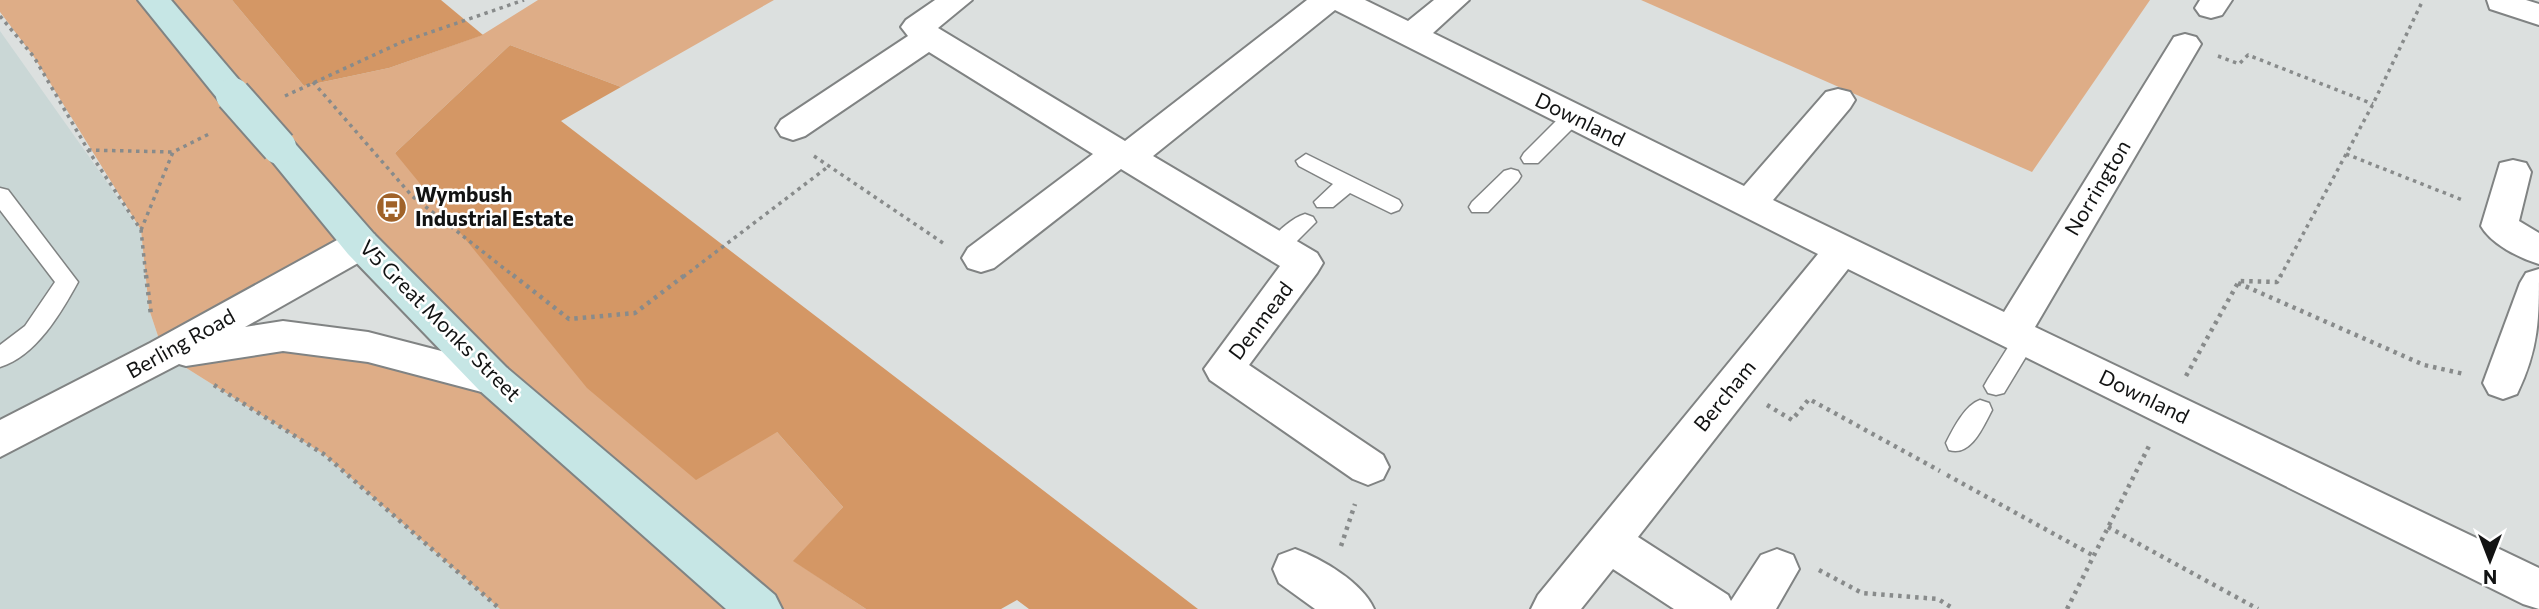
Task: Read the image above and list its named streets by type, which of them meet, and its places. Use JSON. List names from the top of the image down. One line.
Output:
{"streets":{"street":["Downland","Norrington","V5 Great Monks Street","Denmead","Berling Road","Bercham"]},"crossings":[["Downland","Norrington"],["Downland","Bercham"],["V5 Great Monks Street","Berling Road"]],"places":{"bus stop":["Wymbush Industrial Estate"]},"north":"bottom"}
